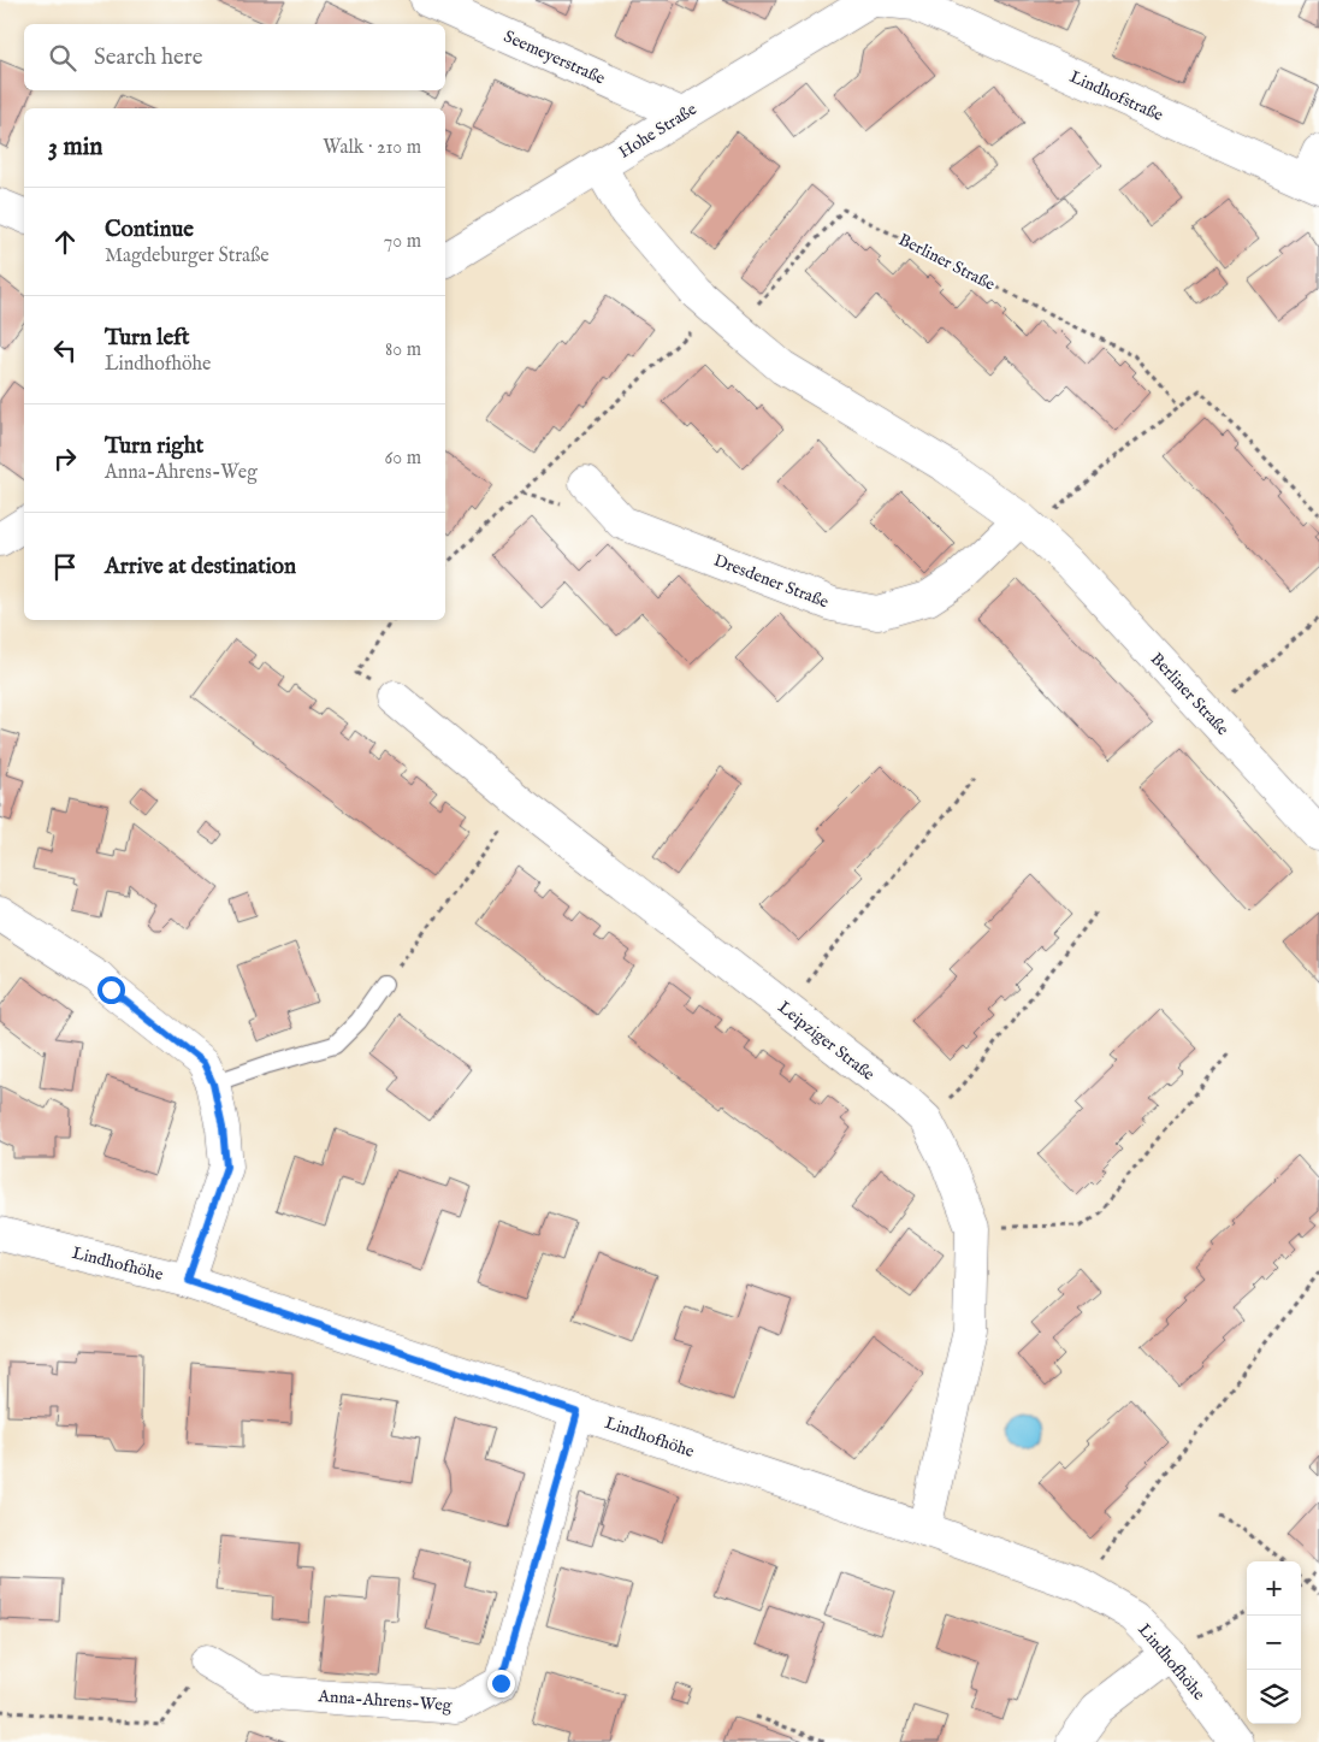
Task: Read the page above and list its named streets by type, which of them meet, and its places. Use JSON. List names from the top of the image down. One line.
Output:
{"streets":{"street":["Seemeyerstraße","Lindhofstraße","Hohe Straße","Berliner Straße","Dresdener Straße","Leipziger Straße","Lindhofhöhe","Anna-Ahrens-Weg"]},"crossings":[["Seemeyerstraße","Hohe Straße"],["Hohe Straße","Berliner Straße"],["Berliner Straße","Dresdener Straße"],["Leipziger Straße","Lindhofhöhe"],["Lindhofhöhe","Anna-Ahrens-Weg"]],"page":{"search":"Search here","heading":["3 min","Walk · 210 m"],"list":[["Continue","Magdeburger Straße","70 m"],["Turn left","Lindhofhöhe","80 m"],["Turn right","Anna-Ahrens-Weg","60 m"],"Arrive at destination"],"map_buttons":["+","−"]}}
